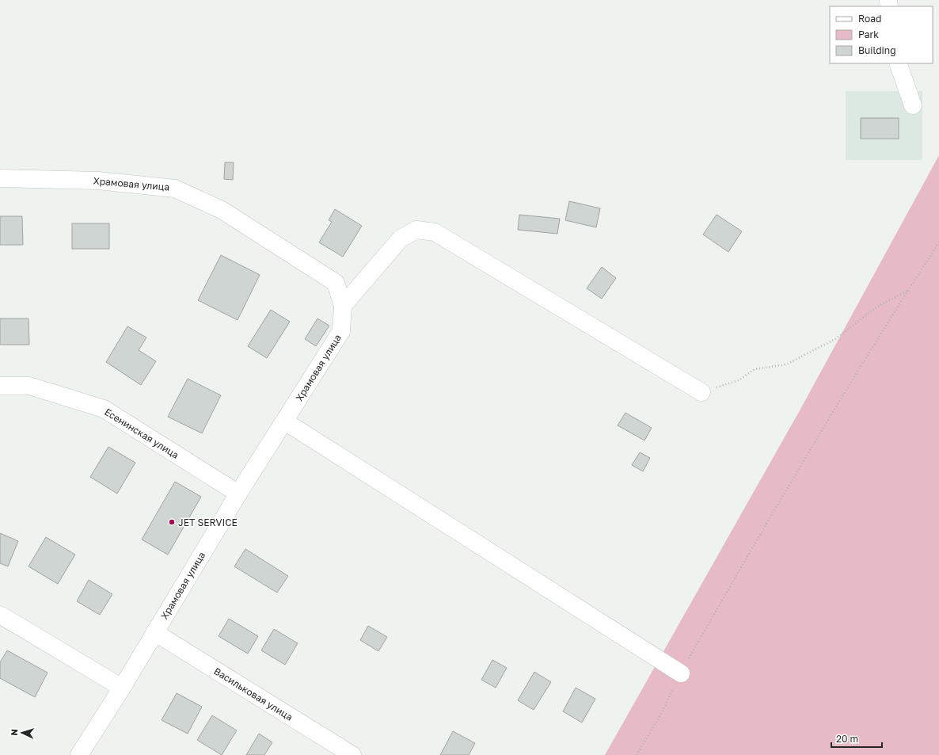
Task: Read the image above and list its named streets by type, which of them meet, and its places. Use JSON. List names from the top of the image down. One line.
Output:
{"streets":{"street":["Храмовая улица","Есенинская улица","Васильковая улица"]},"crossings":[["Храмовая улица","Есенинская улица"],["Храмовая улица","Васильковая улица"]],"places":["JET SERVICE"],"legend":["Road","Park","Building"],"scale_bar":"20 m","north":"left"}
